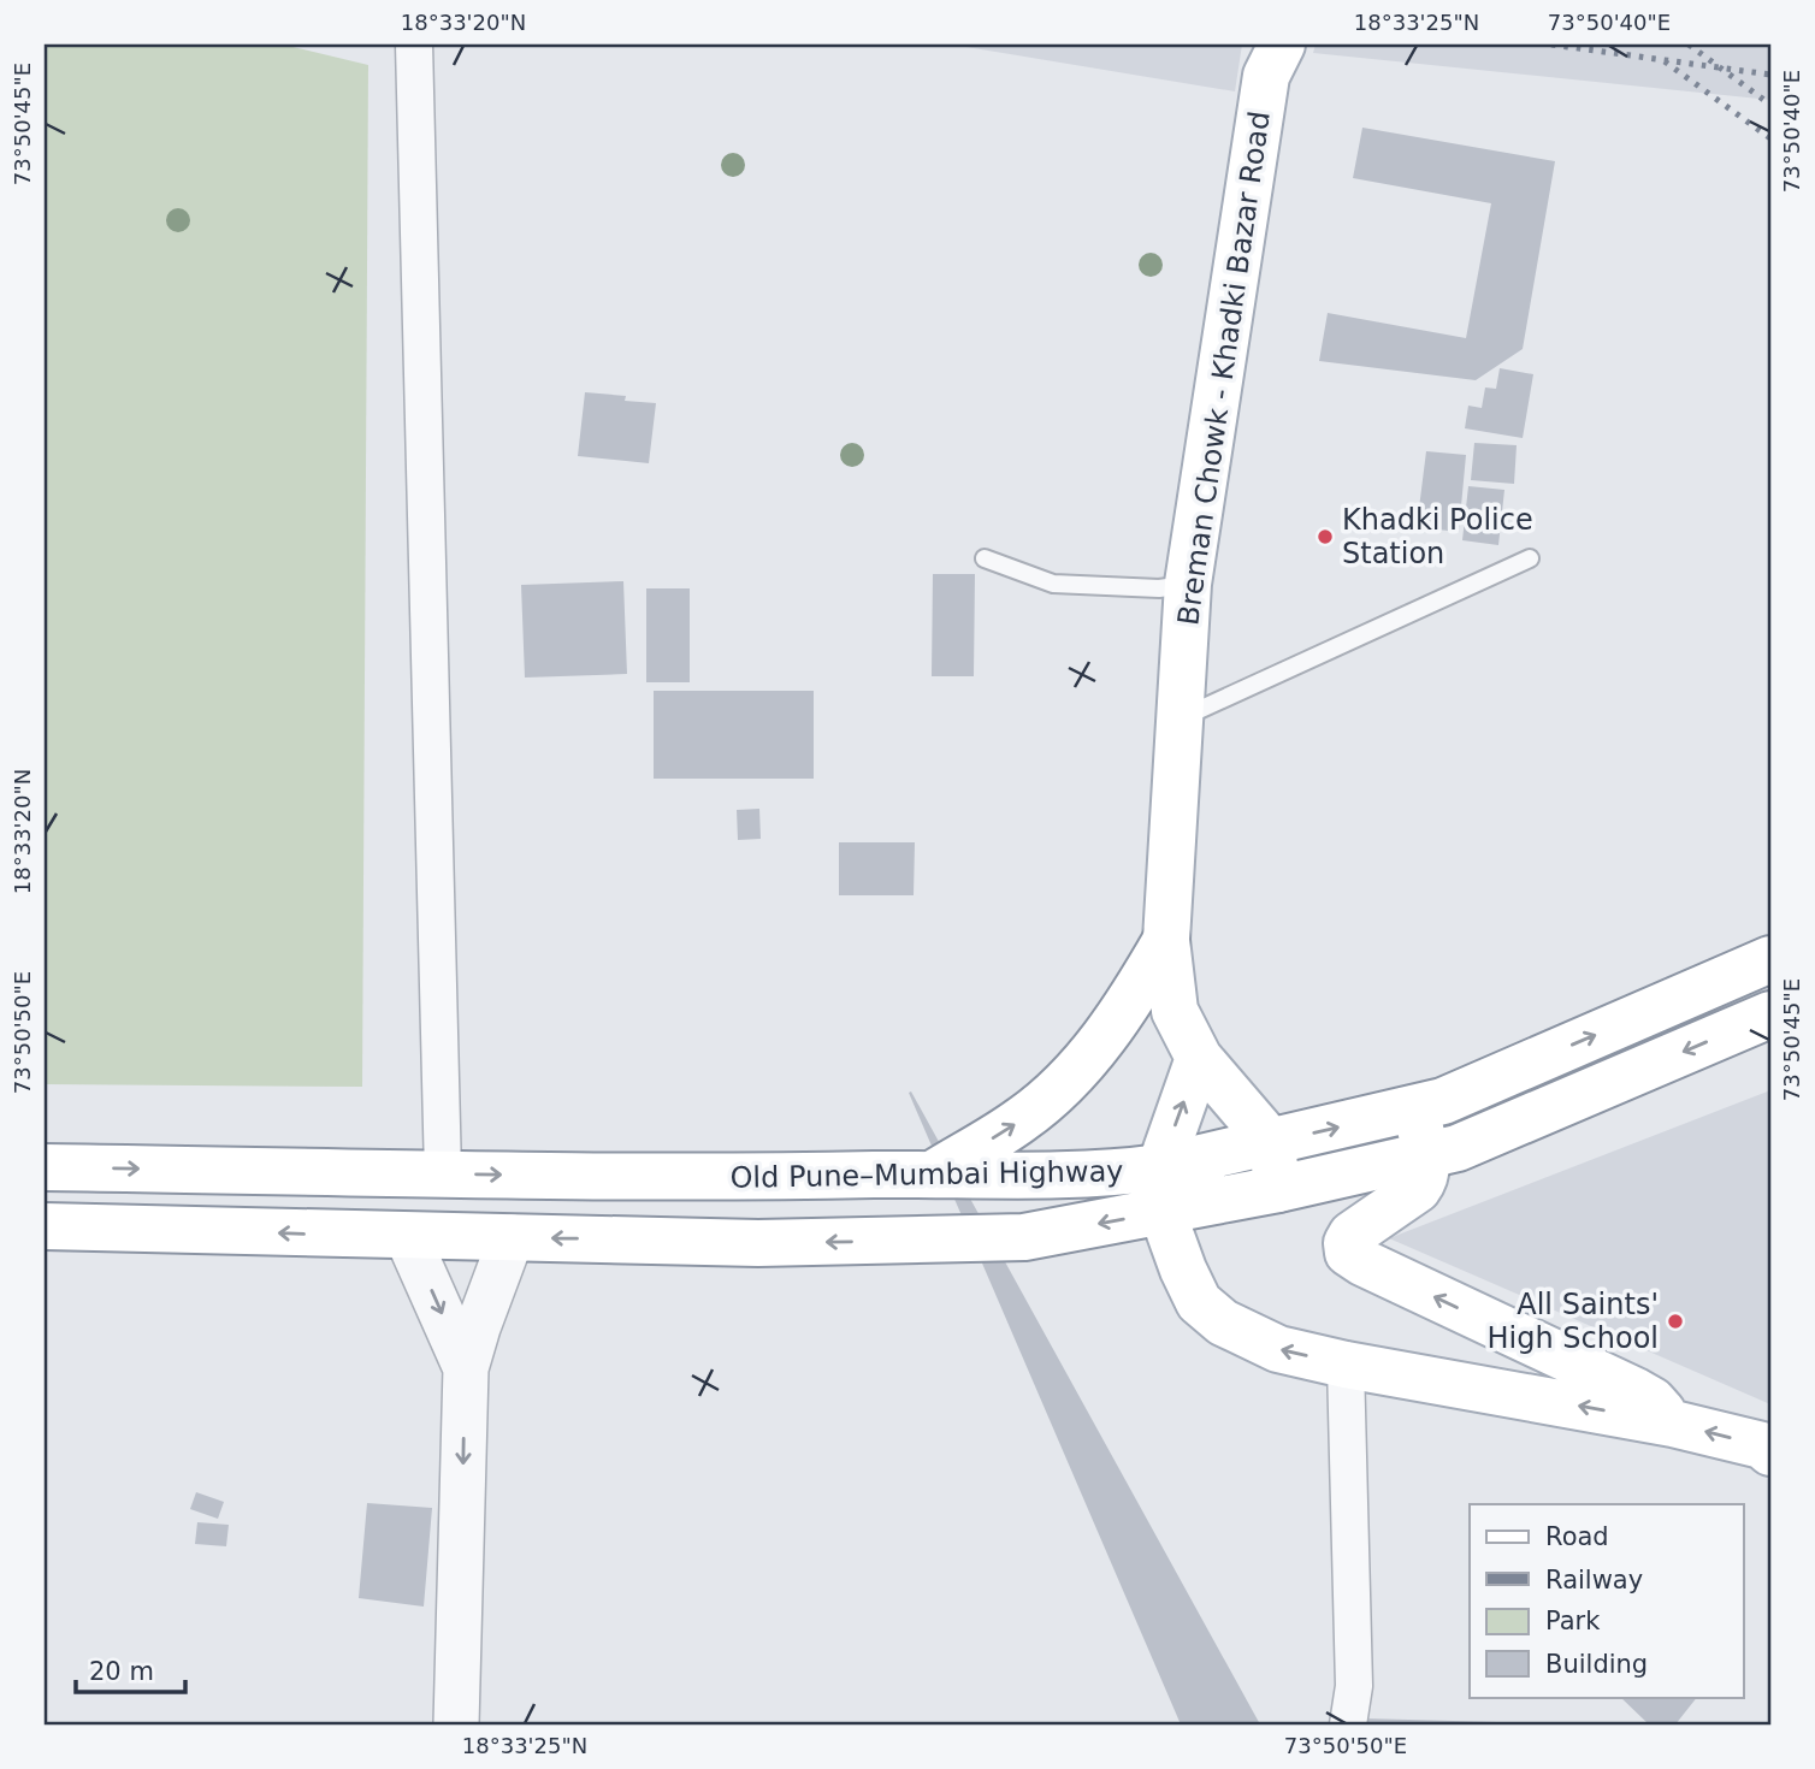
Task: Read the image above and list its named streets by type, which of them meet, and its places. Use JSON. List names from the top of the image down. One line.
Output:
{"streets":{"main road":["Breman Chowk - Khadki Bazar Road","Old Pune–Mumbai Highway"]},"crossings":[["Breman Chowk - Khadki Bazar Road","Old Pune–Mumbai Highway"]],"places":["Khadki Police Station","All Saints' High School"],"legend":["Road","Railway","Park","Building"],"scale_bar":"20 m","coordinates":["18°33'20\"N","18°33'25\"N","73°50'40\"E","73°50'45\"E","73°50'50\"E"]}
